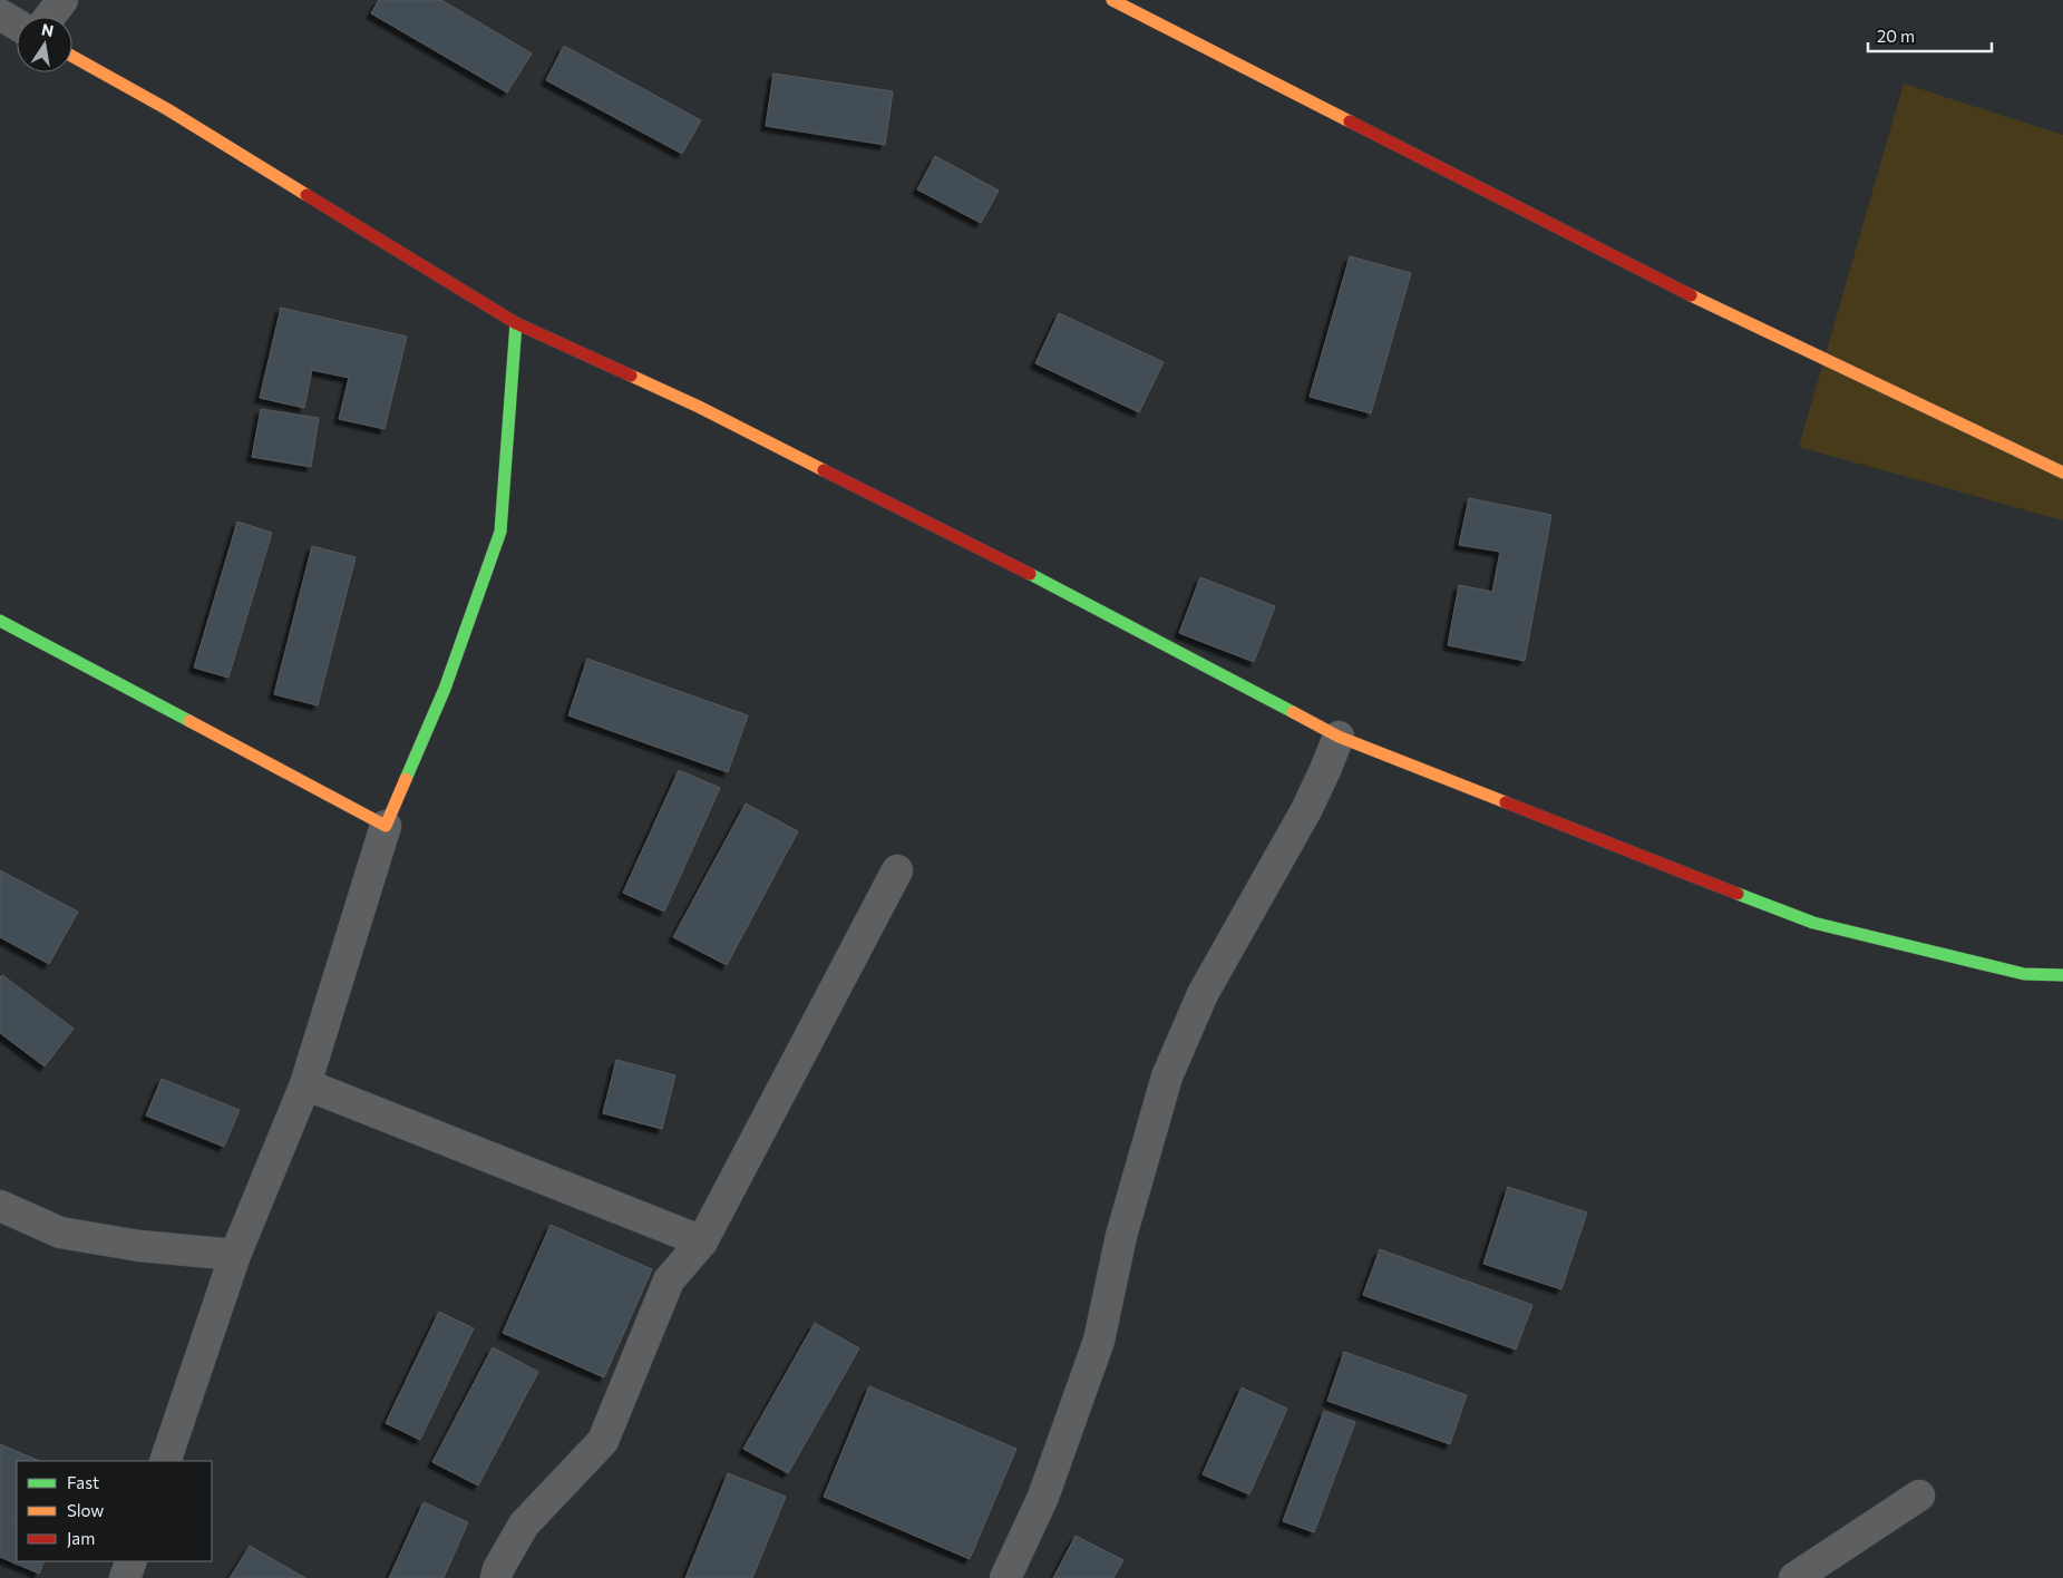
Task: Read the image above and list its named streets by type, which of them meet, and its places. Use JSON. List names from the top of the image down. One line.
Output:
{"legend":["Fast","Slow","Jam"],"scale_bar":"20 m","north":"top"}
